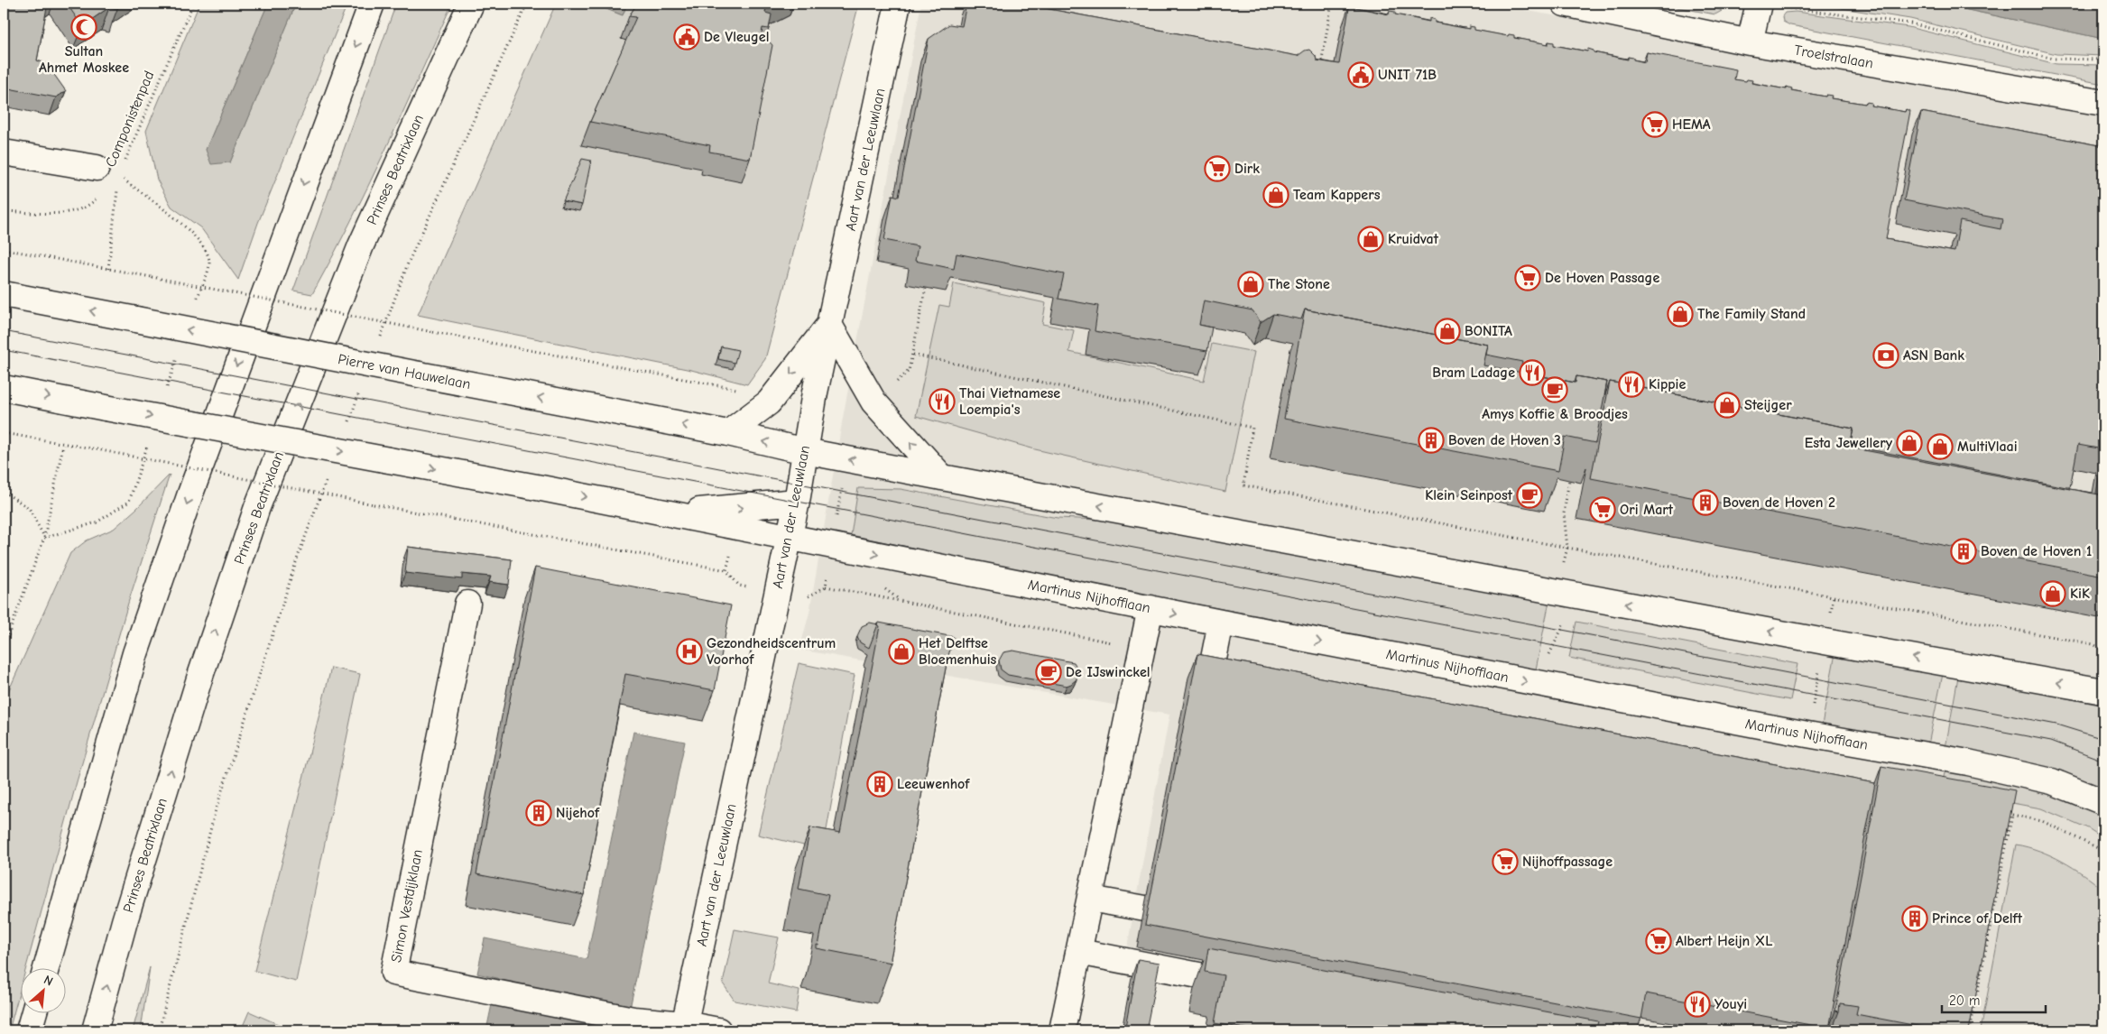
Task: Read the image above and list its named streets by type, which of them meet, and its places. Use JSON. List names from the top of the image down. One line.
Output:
{"streets":{"street":["Troelstralaan","Aart van der Leeuwlaan","Prinses Beatrixlaan","Pierre van Hauwelaan","Martinus Nijhofflaan","Simon Vestdijklaan"],"path":["Componistenpad"]},"crossings":[["Aart van der Leeuwlaan","Pierre van Hauwelaan"],["Aart van der Leeuwlaan","Martinus Nijhofflaan"],["Aart van der Leeuwlaan","Simon Vestdijklaan"]],"places":{"mosque":["Sultan Ahmet Moskee"],"public building":["De Vleugel","UNIT 71B"],"supermarket":["HEMA","Dirk","De Hoven Passage","Ori Mart","Nijhoffpassage","Albert Heijn XL"],"shop":["Team Kappers","Kruidvat","The Stone","The Family Stand","BONITA","Steijger","Esta Jewellery","MultiVlaai","KiK","Het Delftse Bloemenhuis"],"bank":["ASN Bank"],"restaurant":["Bram Ladage","Kippie","Thai Vietnamese Loempia's","Youyi"],"cafe":["Amys Koffie & Broodjes","Klein Seinpost","De IJswinckel"],"building":["Boven de Hoven 3","Boven de Hoven 2","Boven de Hoven 1","Leeuwenhof","Nijehof","Prince of Delft"],"hospital":["Gezondheidscentrum Voorhof"]},"scale_bar":"20 m","north":"top right"}
